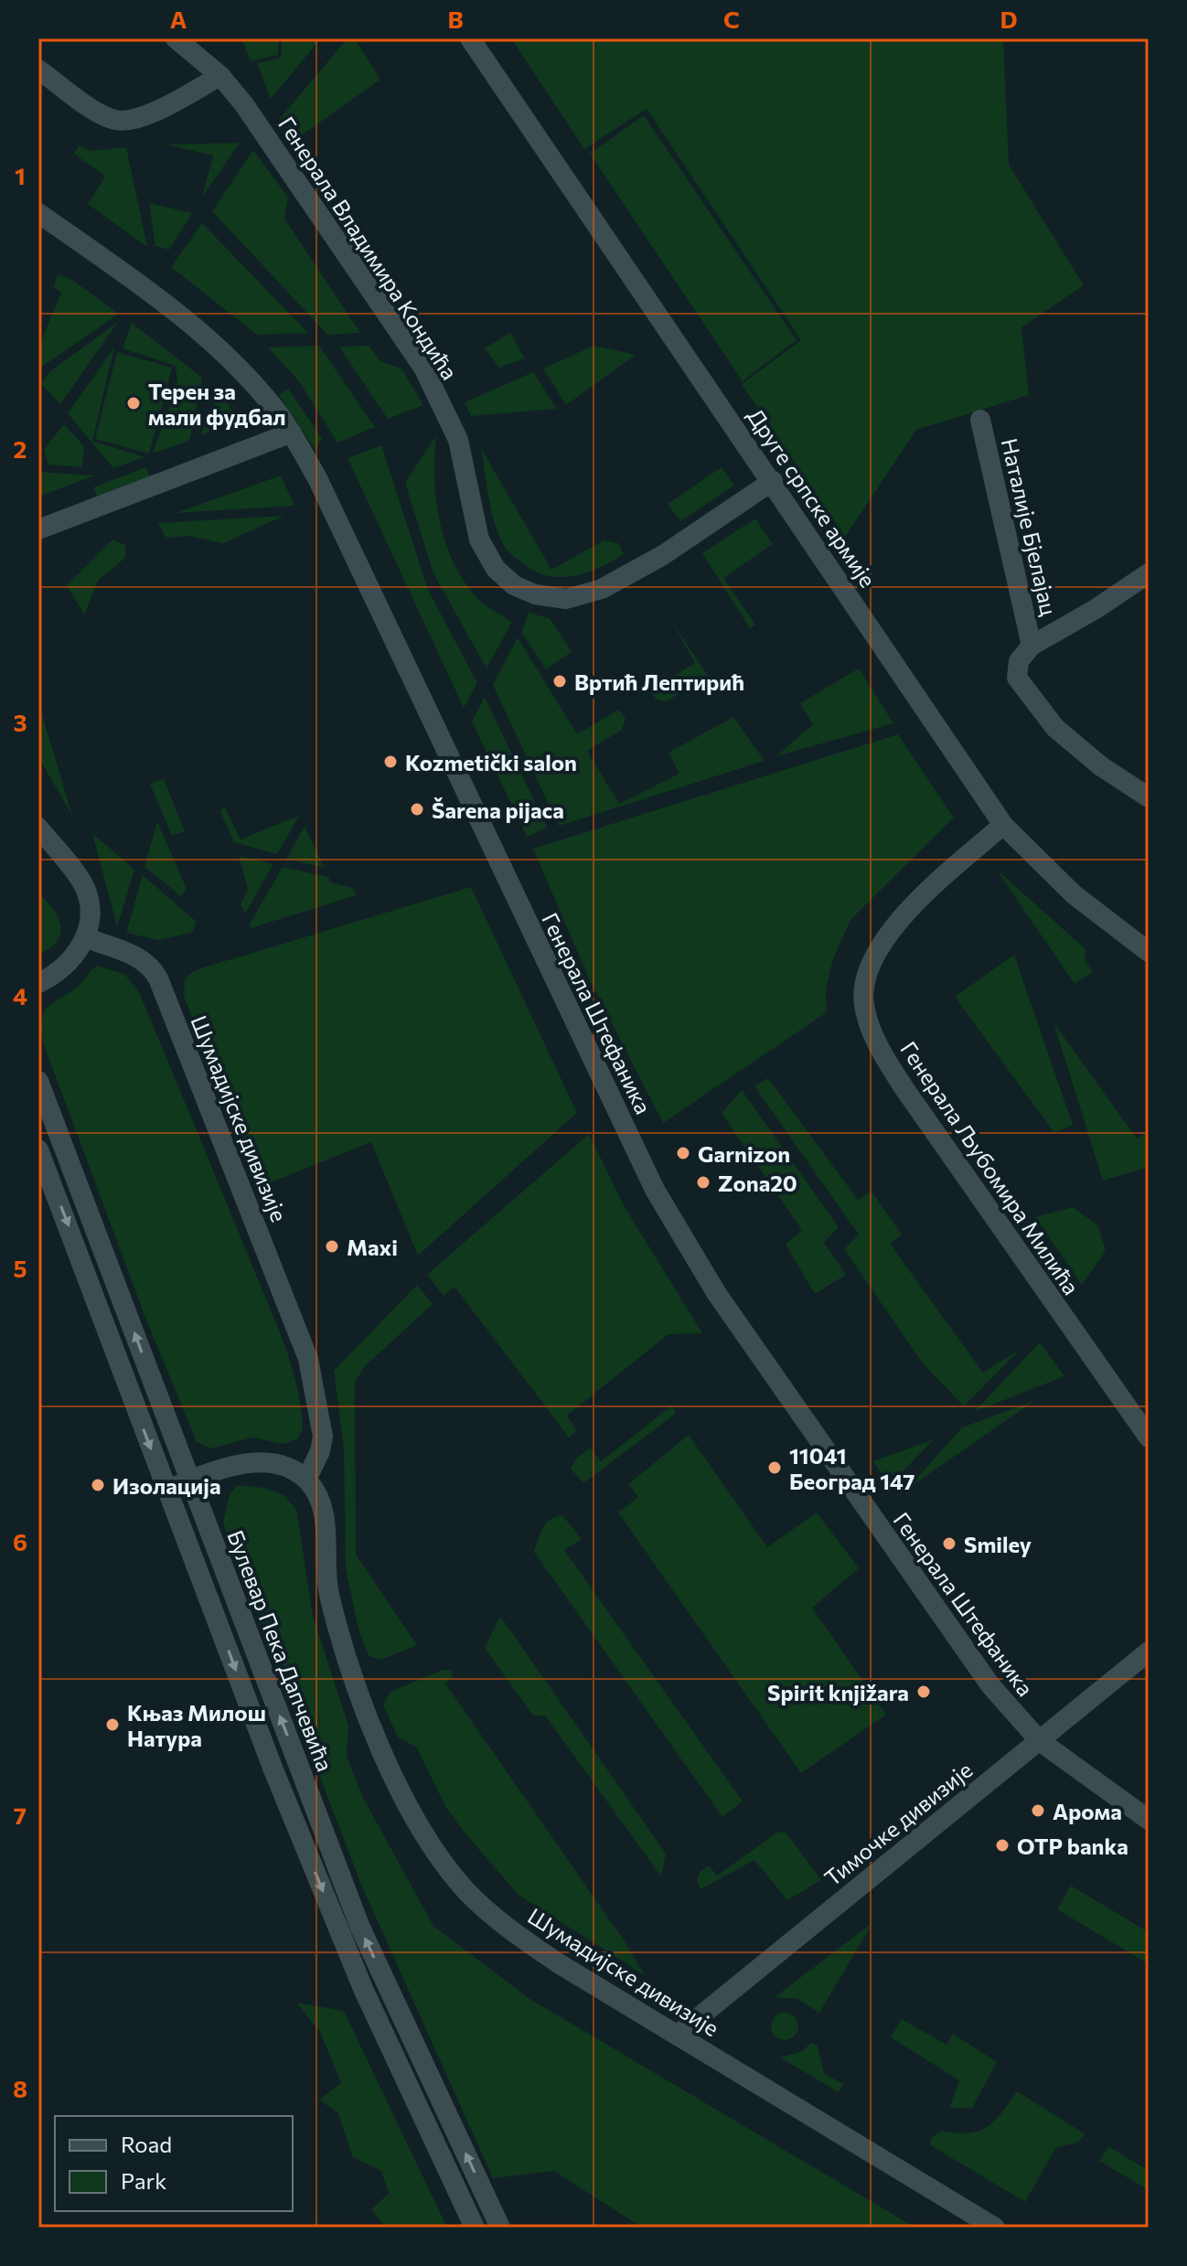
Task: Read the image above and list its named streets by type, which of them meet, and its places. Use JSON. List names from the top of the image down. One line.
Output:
{"streets":{"street":["Генерала Владимира Кондића","Друге српске армије","Наталије Бјелајац","Генерала Штефаника","Шумадијске дивизије","Генерала Љубомира Милића","Булевар Пека Дапчевића","Тимочке дивизије"]},"crossings":[["Генерала Владимира Кондића","Друге српске армије"],["Друге српске армије","Генерала Љубомира Милића"],["Генерала Штефаника","Тимочке дивизије"],["Шумадијске дивизије","Тимочке дивизије"]],"places":["Терен за мали фудбал","Вртић Лептирић","Kozmetički salon","Šarena pijaca","Garnizon","Zona20","Maxi","11041 Београд 147","Изолација","Smiley","Spirit knjižara","Књаз Милош Натура","Арома","OTP banka"],"legend":["Road","Park"],"grid":{"columns":["A","B","C","D"],"rows":["1","2","3","4","5","6","7","8"]}}
